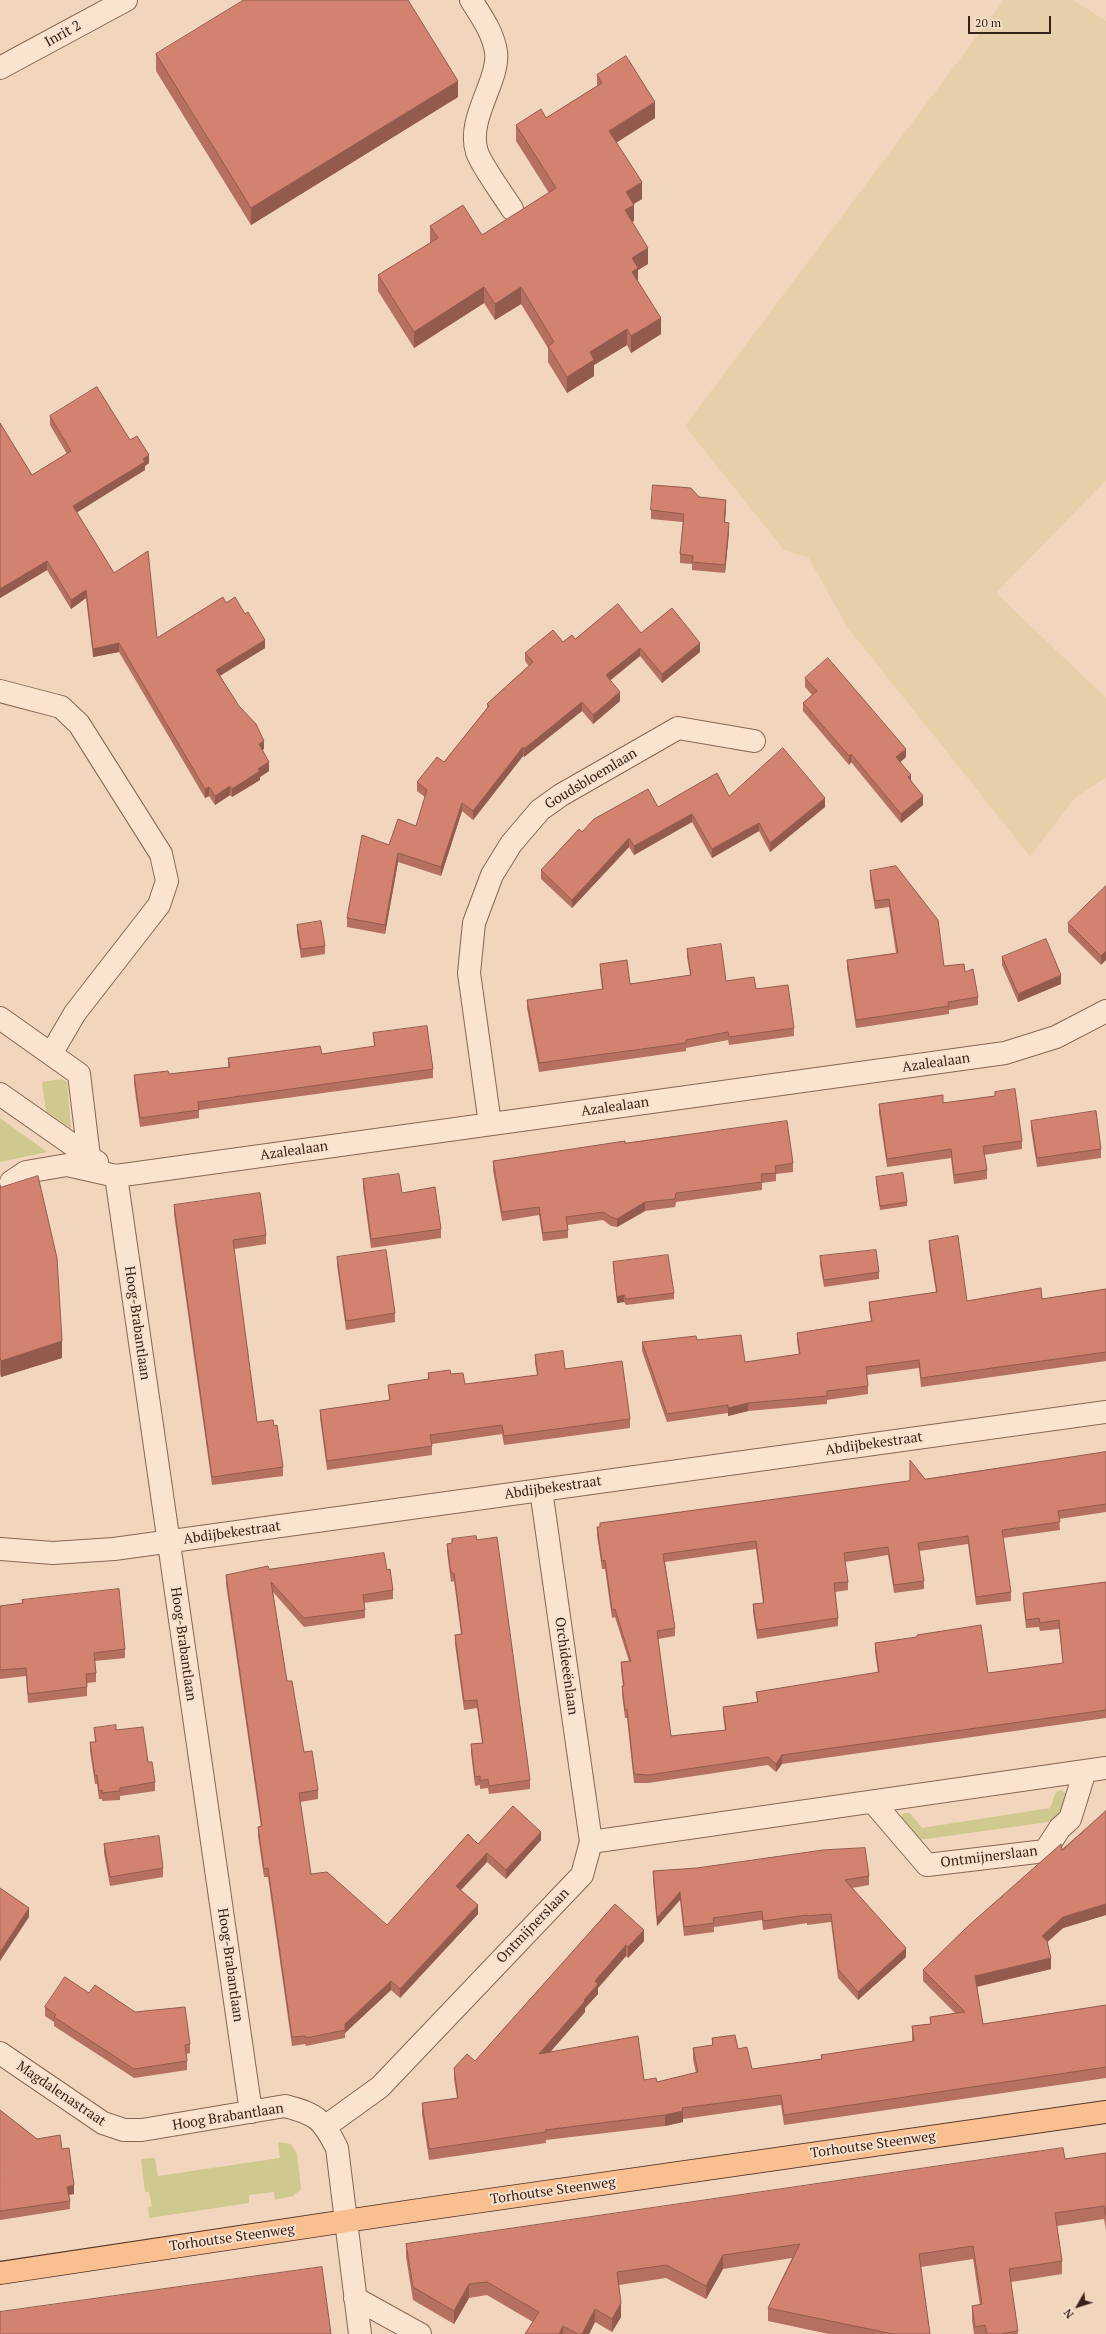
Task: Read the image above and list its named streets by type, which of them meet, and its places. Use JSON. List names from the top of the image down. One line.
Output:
{"streets":{"main road":["Torhoutse Steenweg"],"street":["Inrit 2","Goudsbloemlaan","Azalealaan","Hoog-Brabantlaan","Abdijbekestraat","Orchideeënlaan","Ontmijnerslaan","Magdalenastraat","Hoog Brabantlaan"]},"crossings":[["Goudsbloemlaan","Azalealaan"],["Azalealaan","Hoog-Brabantlaan"],["Hoog-Brabantlaan","Abdijbekestraat"],["Hoog-Brabantlaan","Hoog Brabantlaan"],["Abdijbekestraat","Orchideeënlaan"],["Orchideeënlaan","Ontmijnerslaan"],["Ontmijnerslaan","Hoog Brabantlaan"],["Magdalenastraat","Hoog Brabantlaan"]],"scale_bar":"20 m","north":"bottom left"}
